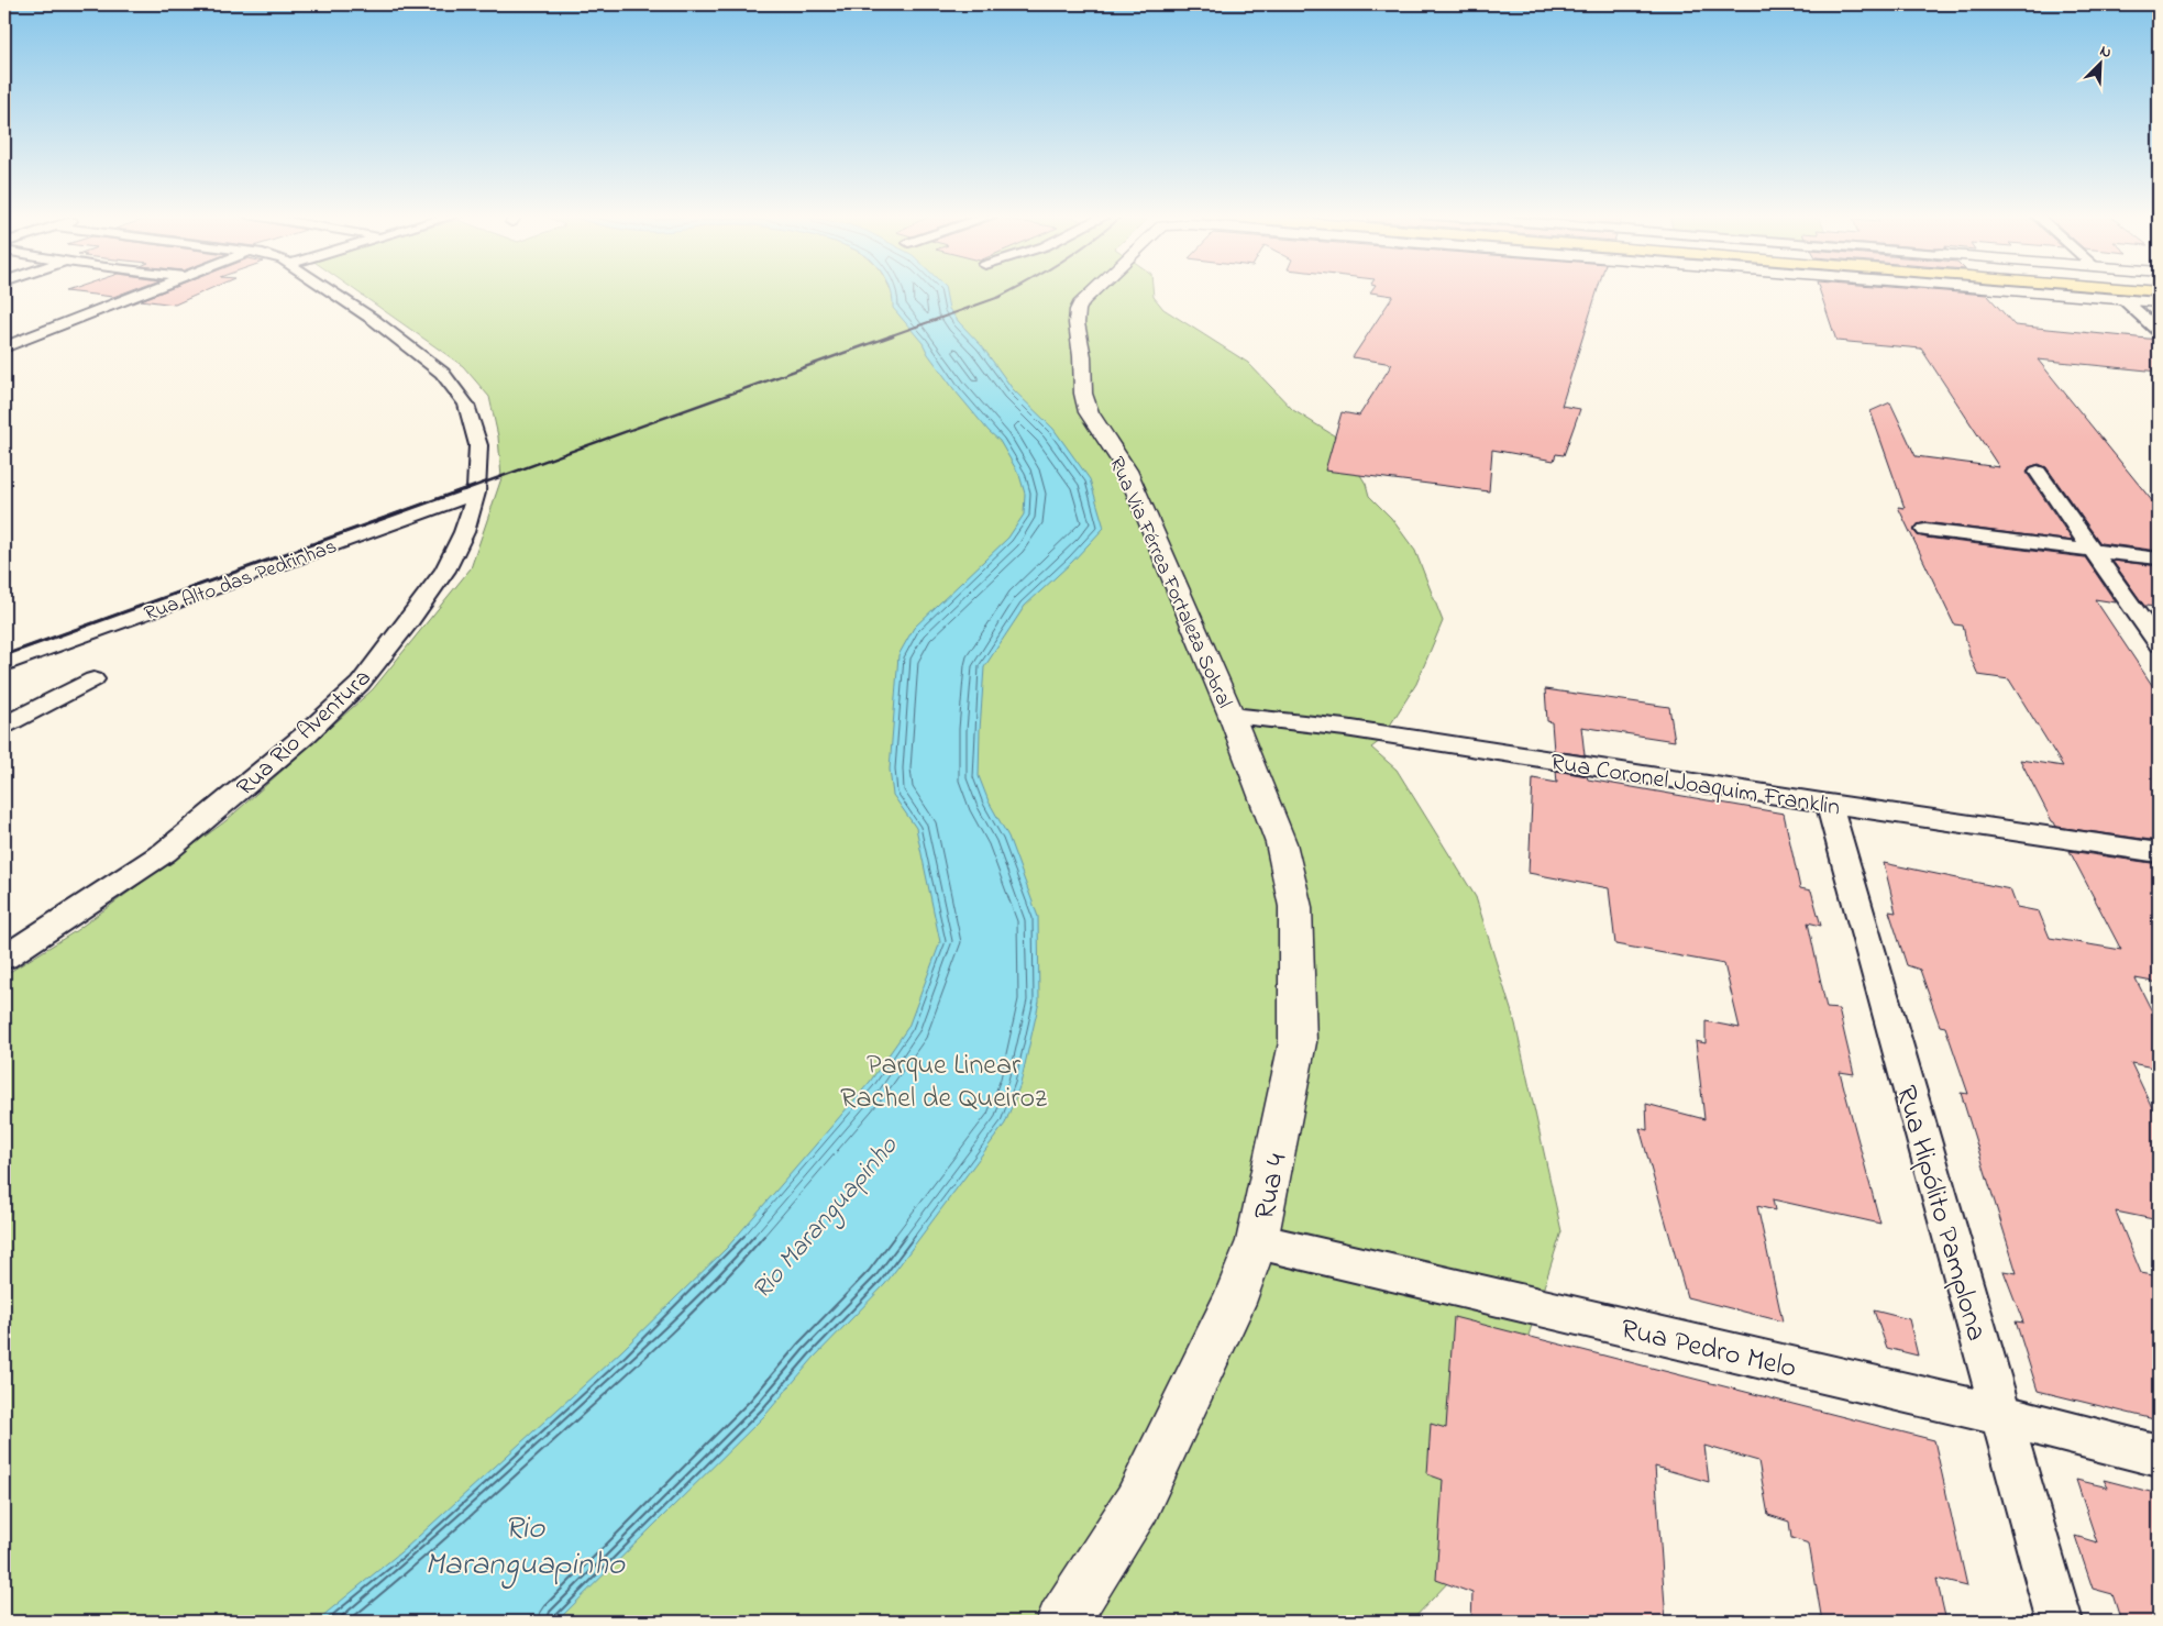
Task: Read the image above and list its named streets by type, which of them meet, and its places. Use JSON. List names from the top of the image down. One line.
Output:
{"streets":{"main road":["Rua Via Férrea Fortaleza Sobral","Rua 4"],"street":["Rua Alto das Pedrinhas","Rua Rio Aventura","Rua Coronel Joaquim Franklin","Rua Hipólito Pamplona","Rua Pedro Melo"]},"crossings":[["Rua Alto das Pedrinhas","Rua Rio Aventura"],["Rua Via Férrea Fortaleza Sobral","Rua Coronel Joaquim Franklin"],["Rua Via Férrea Fortaleza Sobral","Rua 4"],["Rua Coronel Joaquim Franklin","Rua 4"],["Rua Coronel Joaquim Franklin","Rua Hipólito Pamplona"],["Rua 4","Rua Pedro Melo"],["Rua Hipólito Pamplona","Rua Pedro Melo"]],"water":["Rio Maranguapinho"],"parks":["Parque Linear Rachel de Queiroz"],"north":"top right"}
